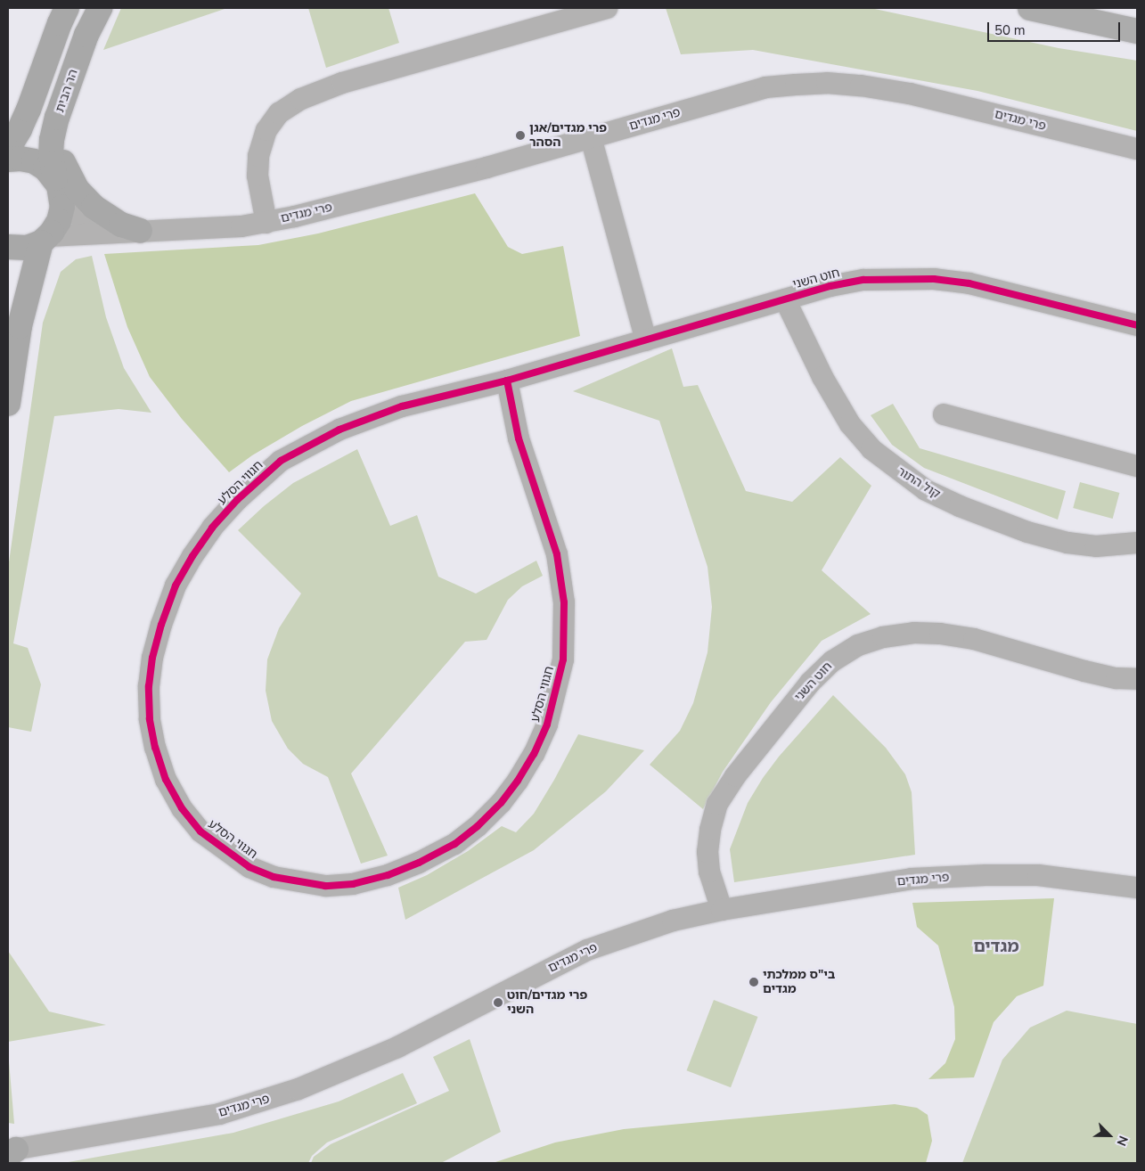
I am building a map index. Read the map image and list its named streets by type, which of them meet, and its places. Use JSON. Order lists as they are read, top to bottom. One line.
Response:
{"streets":{"main road":["הר הבית"],"street":["פרי מגדים","חוט השני","חגווי הסלע","קול התור"]},"crossings":[["הר הבית","פרי מגדים"],["פרי מגדים","חוט השני"],["חוט השני","חגווי הסלע"],["חוט השני","קול התור"]],"districts":["מגדים"],"places":["פרי מגדים/אגן הסהר","בי\"ס ממלכתי מגדים","פרי מגדים/חוט השני"],"scale_bar":"50 m","north":"bottom right"}
